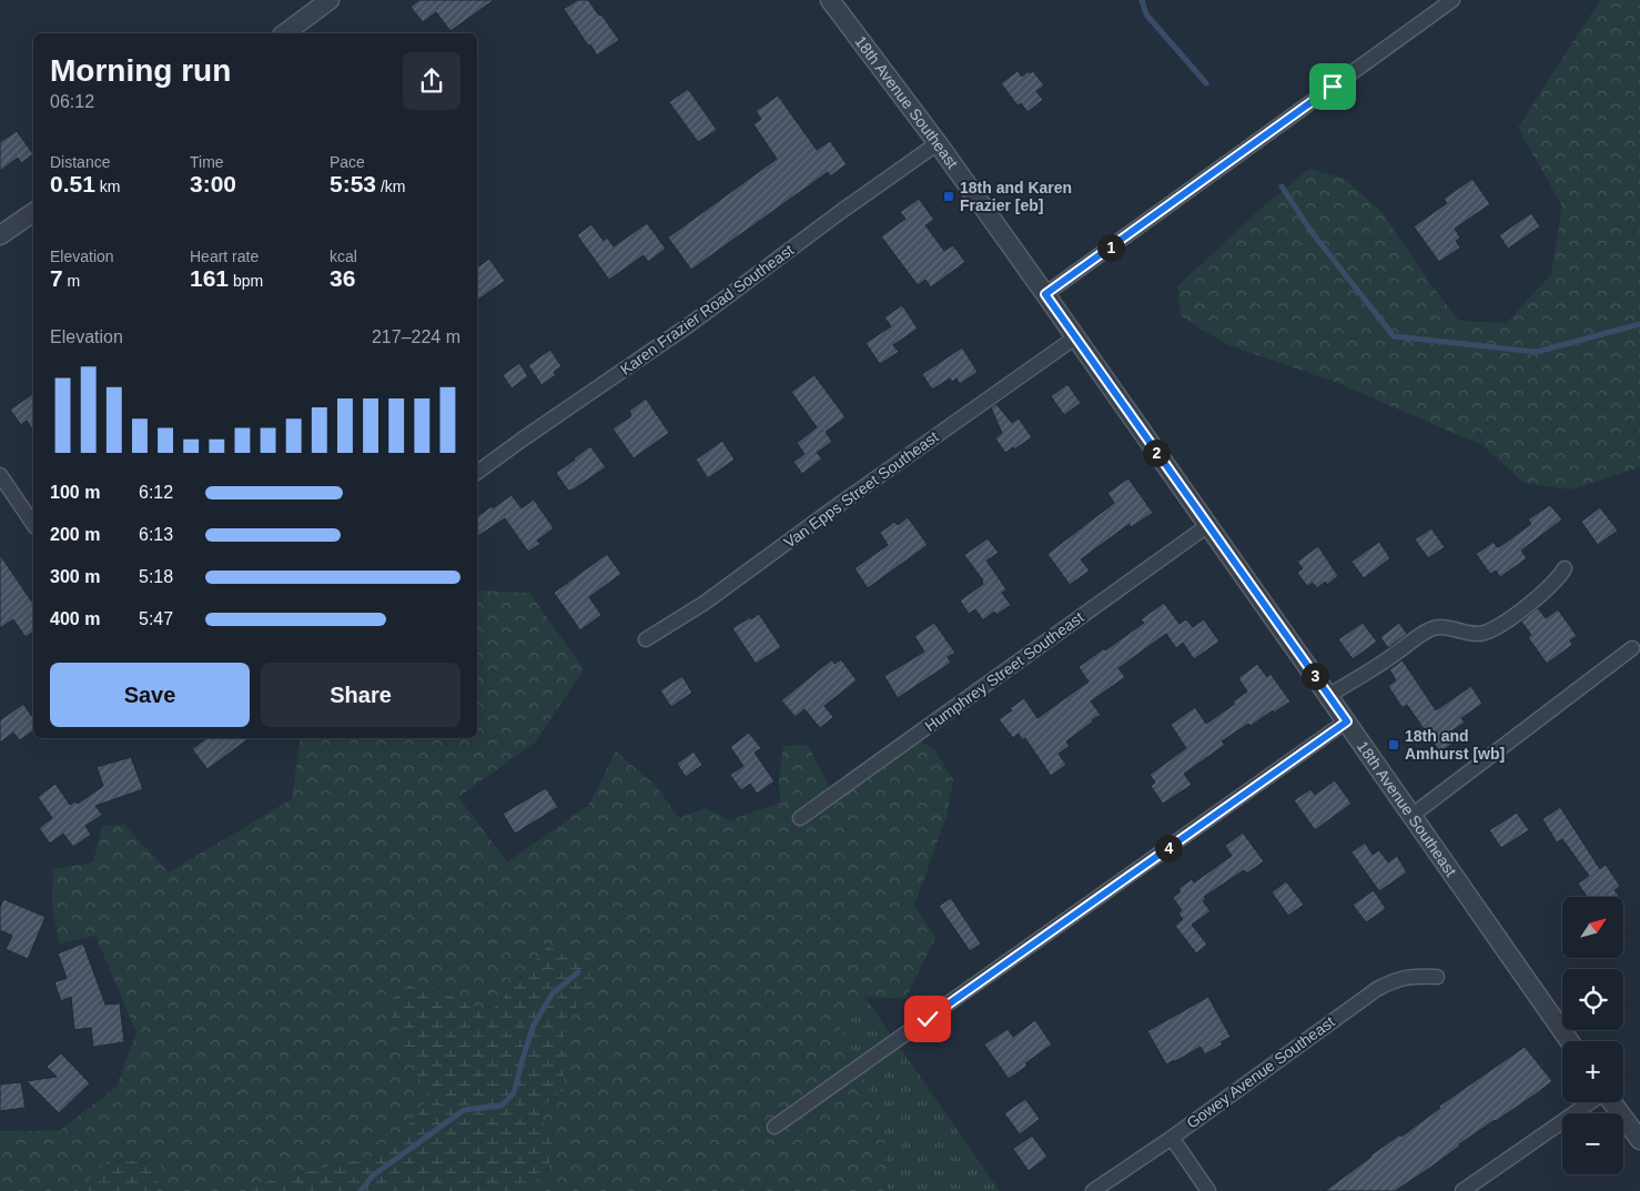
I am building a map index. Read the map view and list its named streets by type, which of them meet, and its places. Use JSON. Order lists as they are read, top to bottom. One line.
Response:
{"streets":{"street":["18th Avenue Southeast","Karen Frazier Road Southeast","Van Epps Street Southeast","Humphrey Street Southeast","Gowey Avenue Southeast"]},"crossings":[["18th Avenue Southeast","Karen Frazier Road Southeast"],["18th Avenue Southeast","Van Epps Street Southeast"],["18th Avenue Southeast","Humphrey Street Southeast"]],"places":{"transit":["18th and Karen Frazier [eb]","18th and Amhurst [wb]"]},"north":"top right","page":{"heading":["Morning run","06:12"],"stats":[["Distance","0.51 km"],["Time","3:00"],["Pace","5:53 /km"],["Elevation","7 m"],["Heart rate","161 bpm"],["kcal","36"]],"pins":["1","2","3","4"],"chart":["Elevation","217–224 m"],"list":[{"name":"100 m","note":"6:12"},{"name":"200 m","note":"6:13"},{"name":"300 m","note":"5:18"},{"name":"400 m","note":"5:47"}],"buttons":["Save","Share"],"map_buttons":["+","−"]}}
